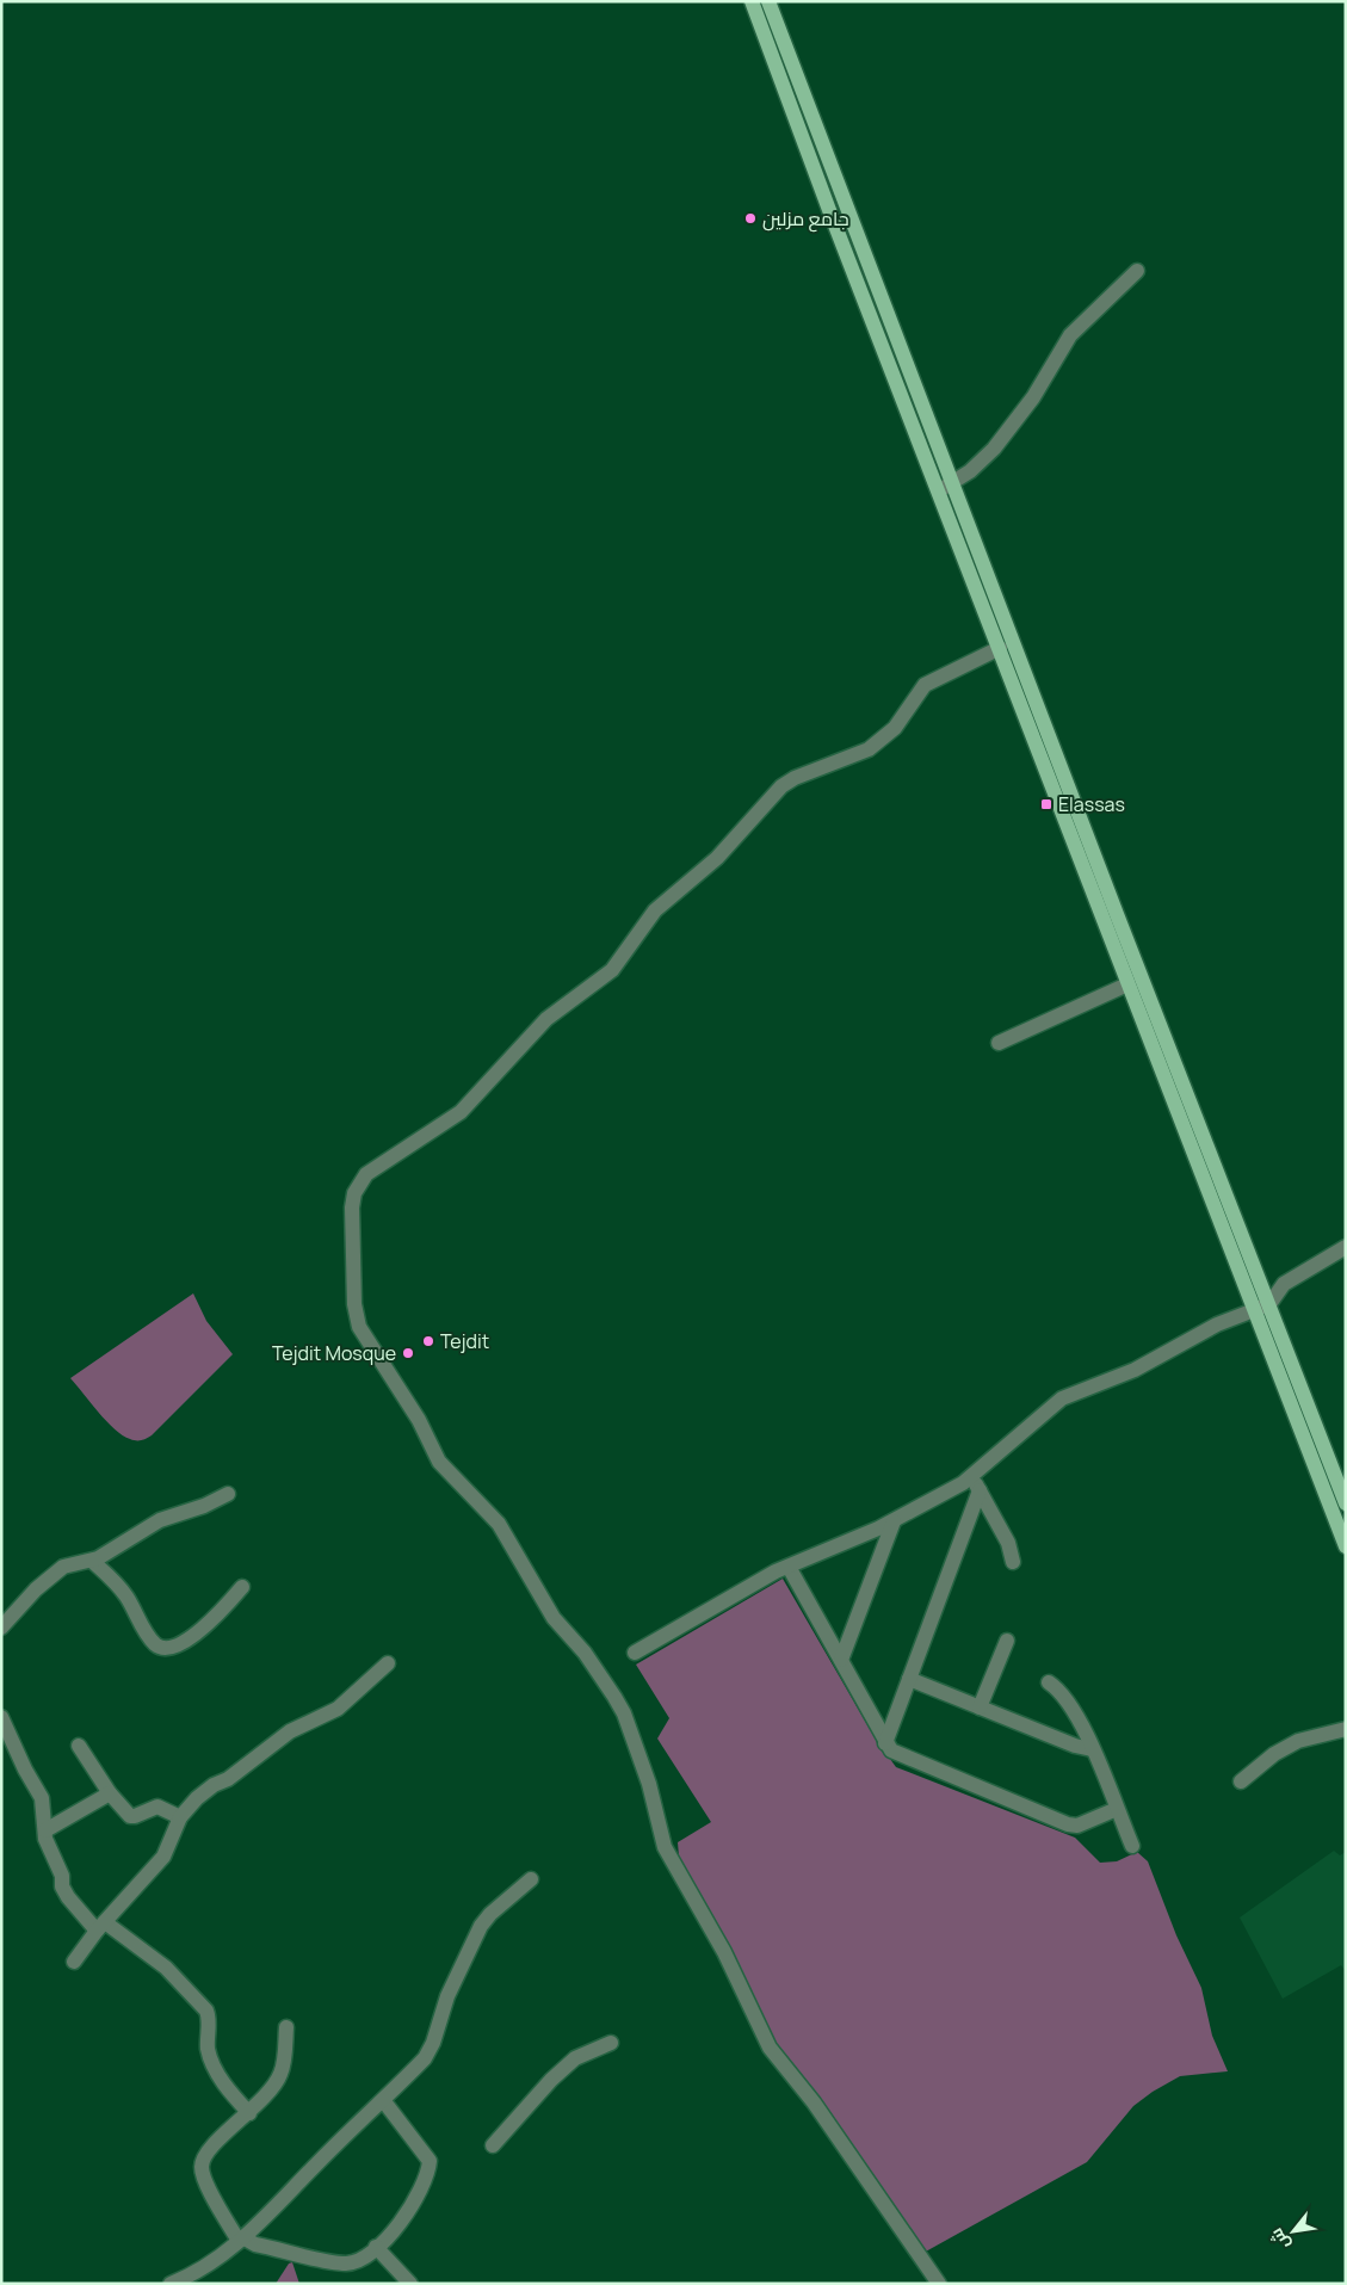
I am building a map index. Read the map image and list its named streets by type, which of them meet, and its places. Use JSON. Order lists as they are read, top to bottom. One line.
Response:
{"places":{"other":["جامع مزلين","Tejdit","Tejdit Mosque"],"transit":["Elassas"]},"north":"bottom left"}
